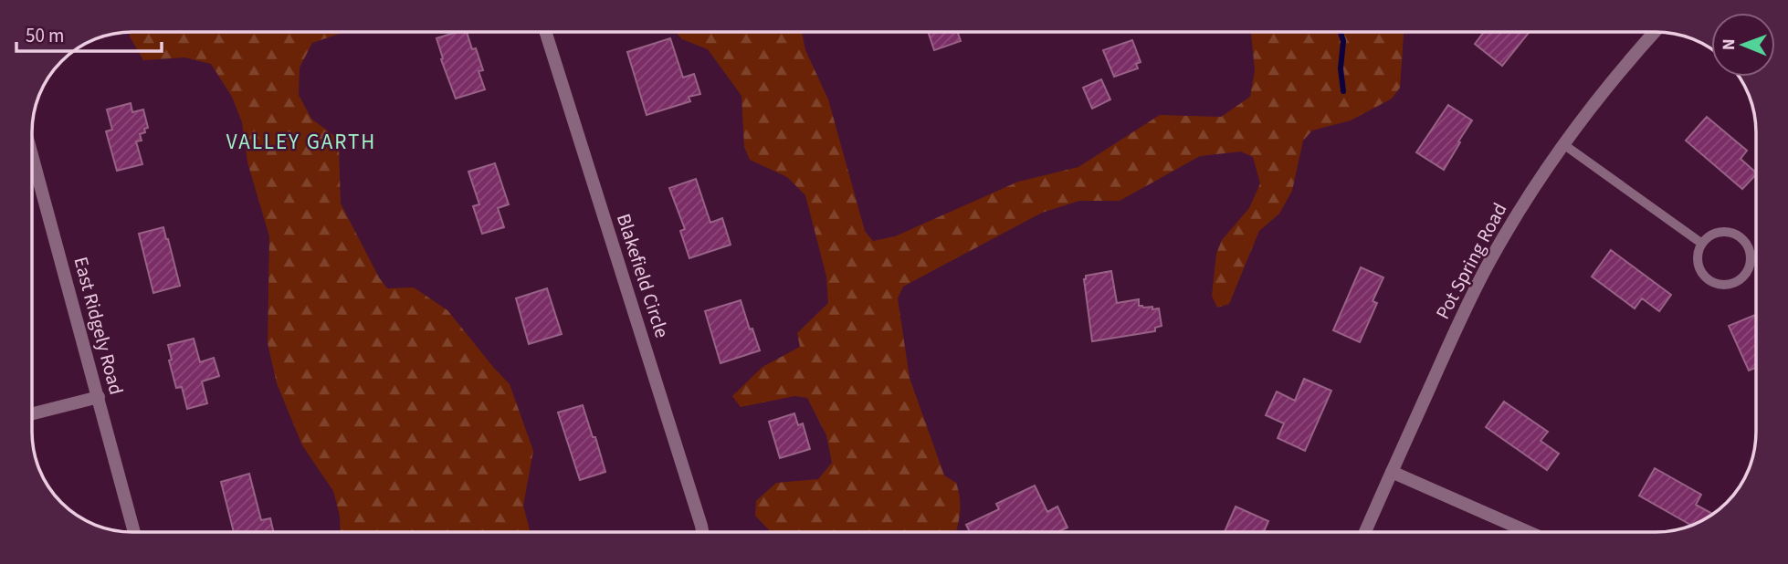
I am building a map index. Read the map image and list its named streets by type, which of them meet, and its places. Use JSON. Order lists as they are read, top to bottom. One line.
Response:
{"streets":{"street":["Pot Spring Road","Blakefield Circle","East Ridgely Road"]},"districts":["VALLEY GARTH"],"scale_bar":"50 m","north":"left"}
